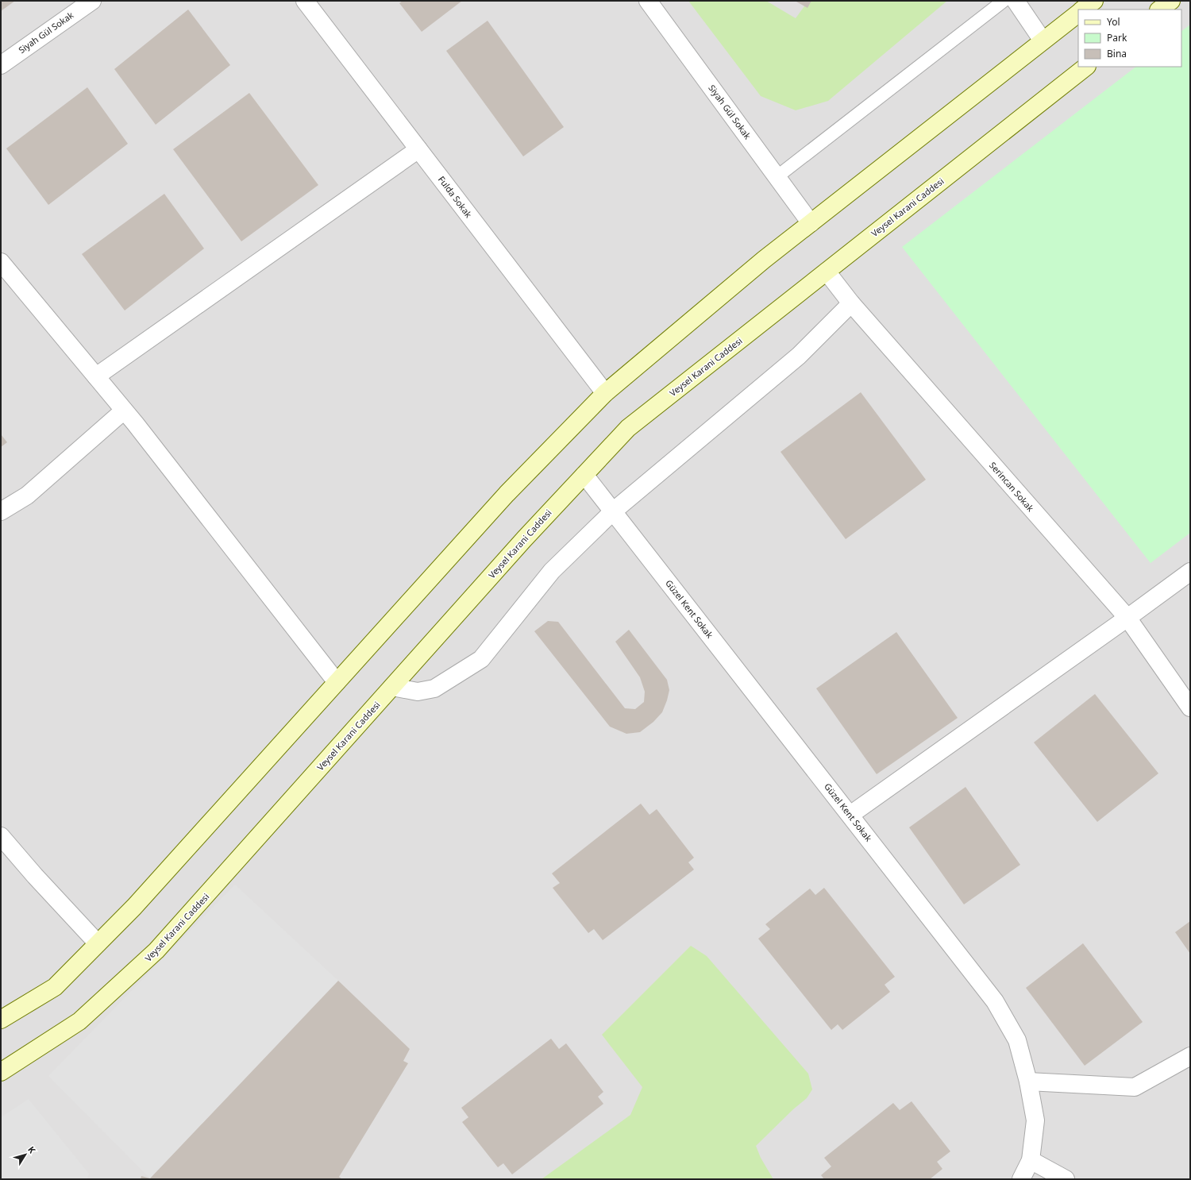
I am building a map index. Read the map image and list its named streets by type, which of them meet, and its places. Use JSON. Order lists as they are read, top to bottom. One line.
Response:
{"streets":{"main road":["Veysel Karani Caddesi"],"street":["Siyah Gül Sokak","Fulda Sokak","Serincan Sokak","Güzel Kent Sokak"]},"crossings":[["Veysel Karani Caddesi","Serincan Sokak"],["Veysel Karani Caddesi","Güzel Kent Sokak"]],"legend":["Yol","Park","Bina"],"north":"top right"}
